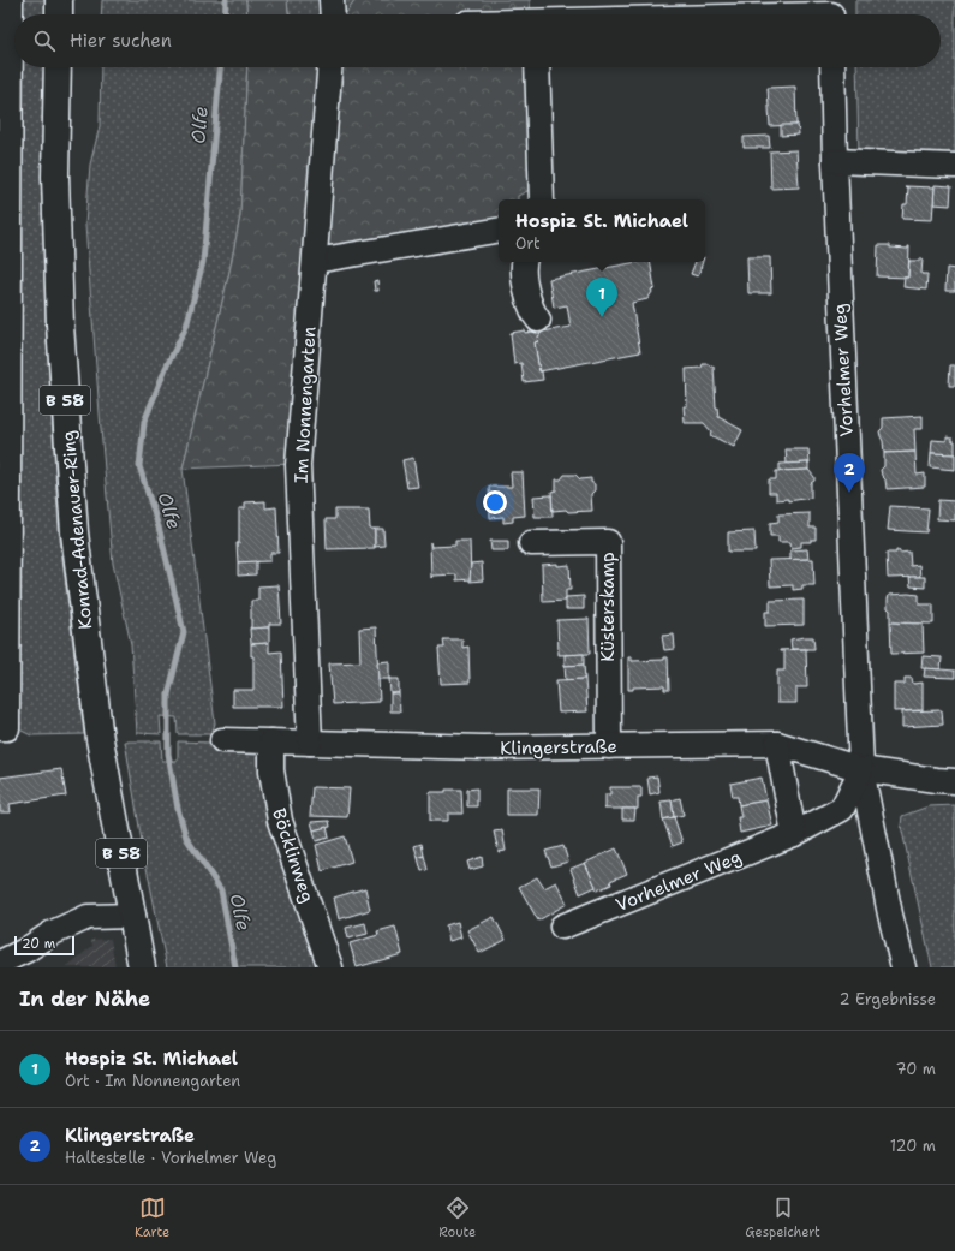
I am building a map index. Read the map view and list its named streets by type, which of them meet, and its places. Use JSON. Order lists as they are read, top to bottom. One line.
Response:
{"streets":{"main road":["B 58","Konrad-Adenauer-Ring"],"street":["Vorhelmer Weg","Im Nonnengarten","Küsterskamp","Klingerstraße","Böcklinweg"]},"crossings":[["Vorhelmer Weg","Klingerstraße"],["Im Nonnengarten","Klingerstraße"],["Küsterskamp","Klingerstraße"],["Klingerstraße","Böcklinweg"]],"water":["Olfe"],"scale_bar":"20 m","page":{"search":"Hier suchen","popup":["Hospiz St. Michael","Ort"],"pins":["1","2"],"scale":"20 m","heading":["In der Nähe","2 Ergebnisse"],"list":[{"mark":"1","name":"Hospiz St. Michael","note":"Ort · Im Nonnengarten","value":"70 m"},{"mark":"2","name":"Klingerstraße","note":"Haltestelle · Vorhelmer Weg","value":"120 m"}],"nav":["Karte","Route","Gespeichert"]}}
